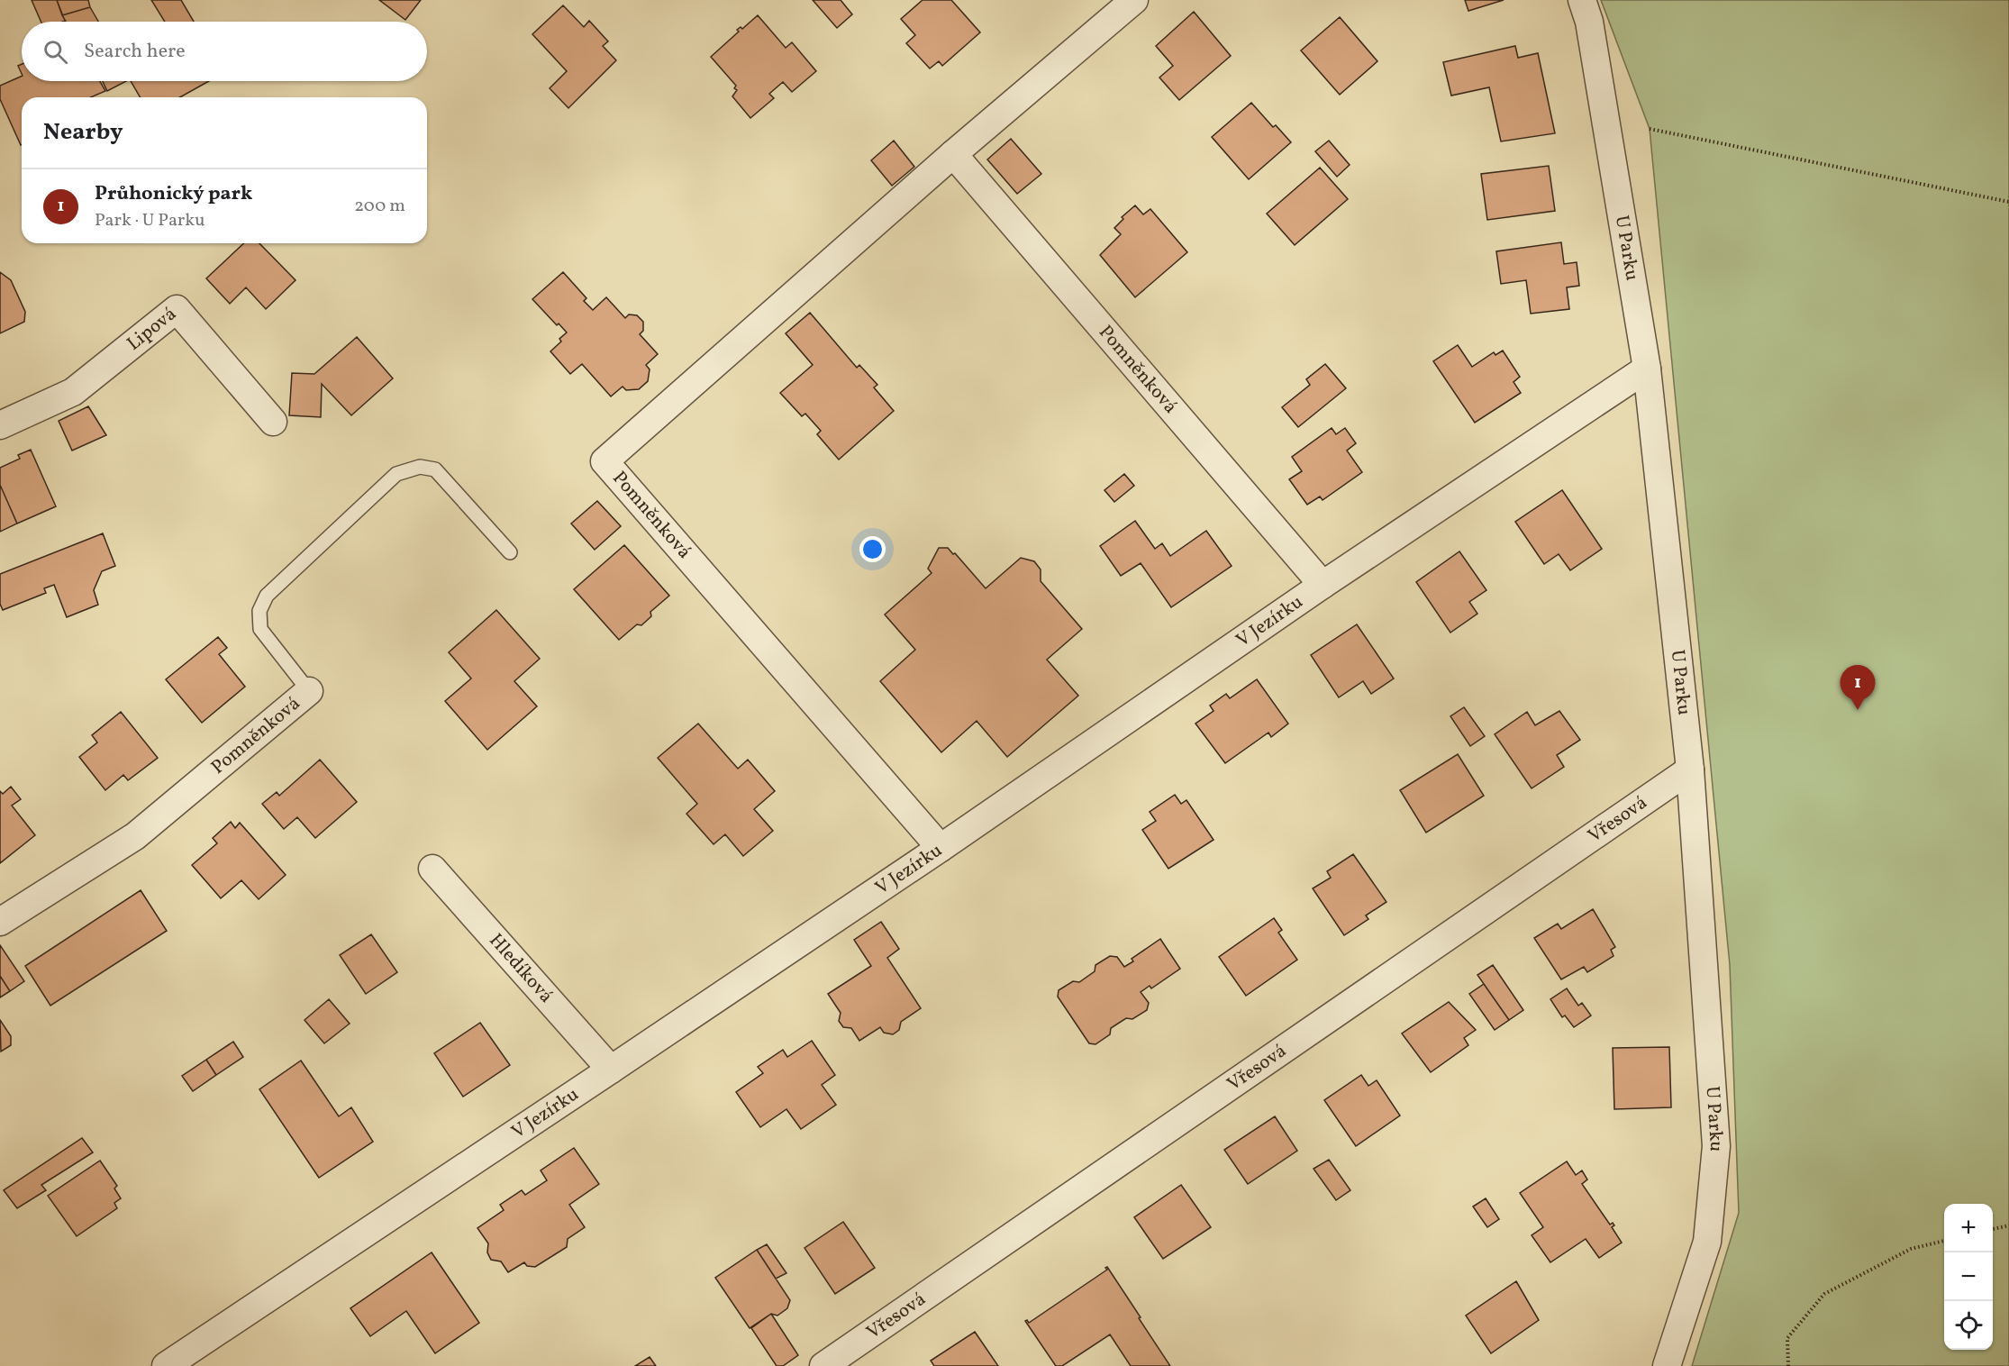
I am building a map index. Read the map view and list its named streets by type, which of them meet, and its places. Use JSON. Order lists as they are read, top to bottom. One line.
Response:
{"streets":{"street":["U Parku","Lipová","Pomněnková","V Jezírku","Vřesová","Hledíková"]},"crossings":[["U Parku","V Jezírku"],["U Parku","Vřesová"],["Pomněnková","V Jezírku"],["V Jezírku","Hledíková"]],"page":{"search":"Search here","heading":"Nearby","list":[{"mark":"1","name":"Průhonický park","note":"Park · U Parku","value":"200 m"}],"pins":"1","map_buttons":["+","−"]}}
